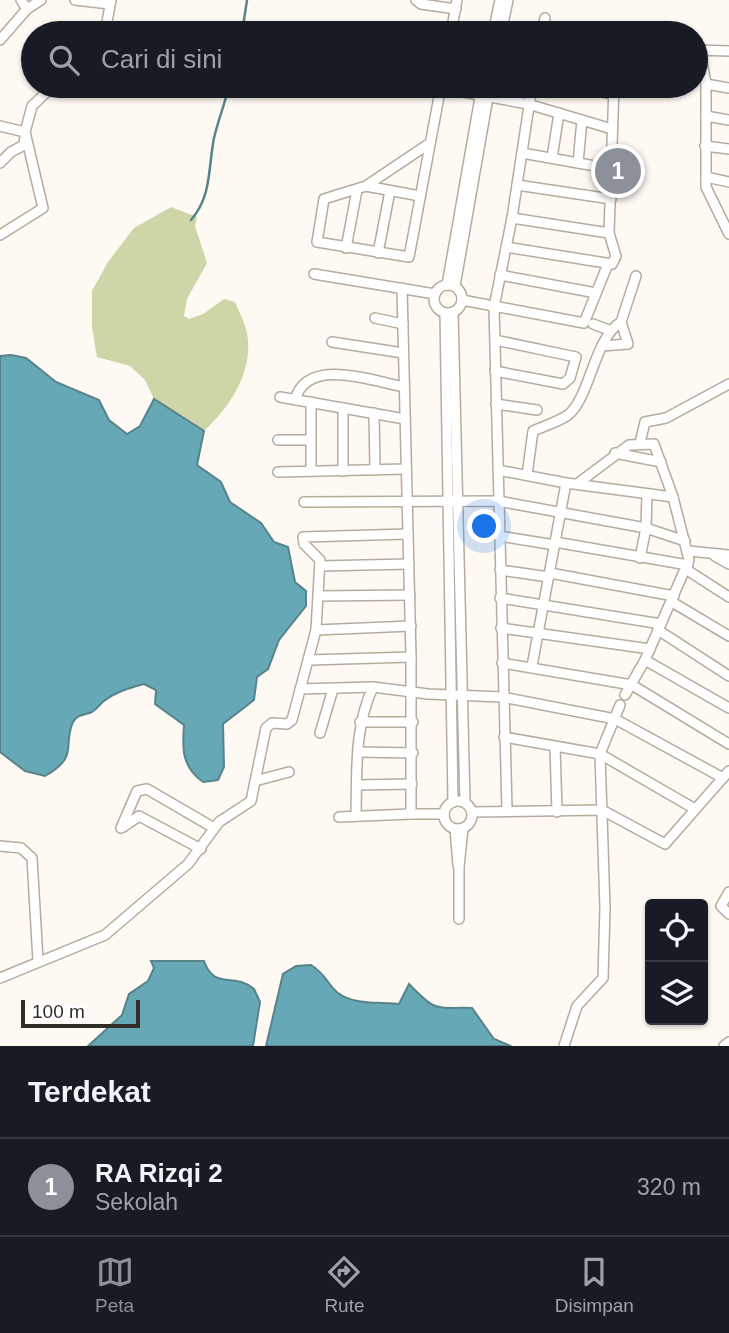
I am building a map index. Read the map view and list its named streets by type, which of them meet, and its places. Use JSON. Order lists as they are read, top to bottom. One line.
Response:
{"scale_bar":"100 m","page":{"search":"Cari di sini","pins":"1","scale":"100 m","heading":"Terdekat","list":[{"mark":"1","name":"RA Rizqi 2","note":"Sekolah","value":"320 m"}],"nav":["Peta","Rute","Disimpan"]}}
